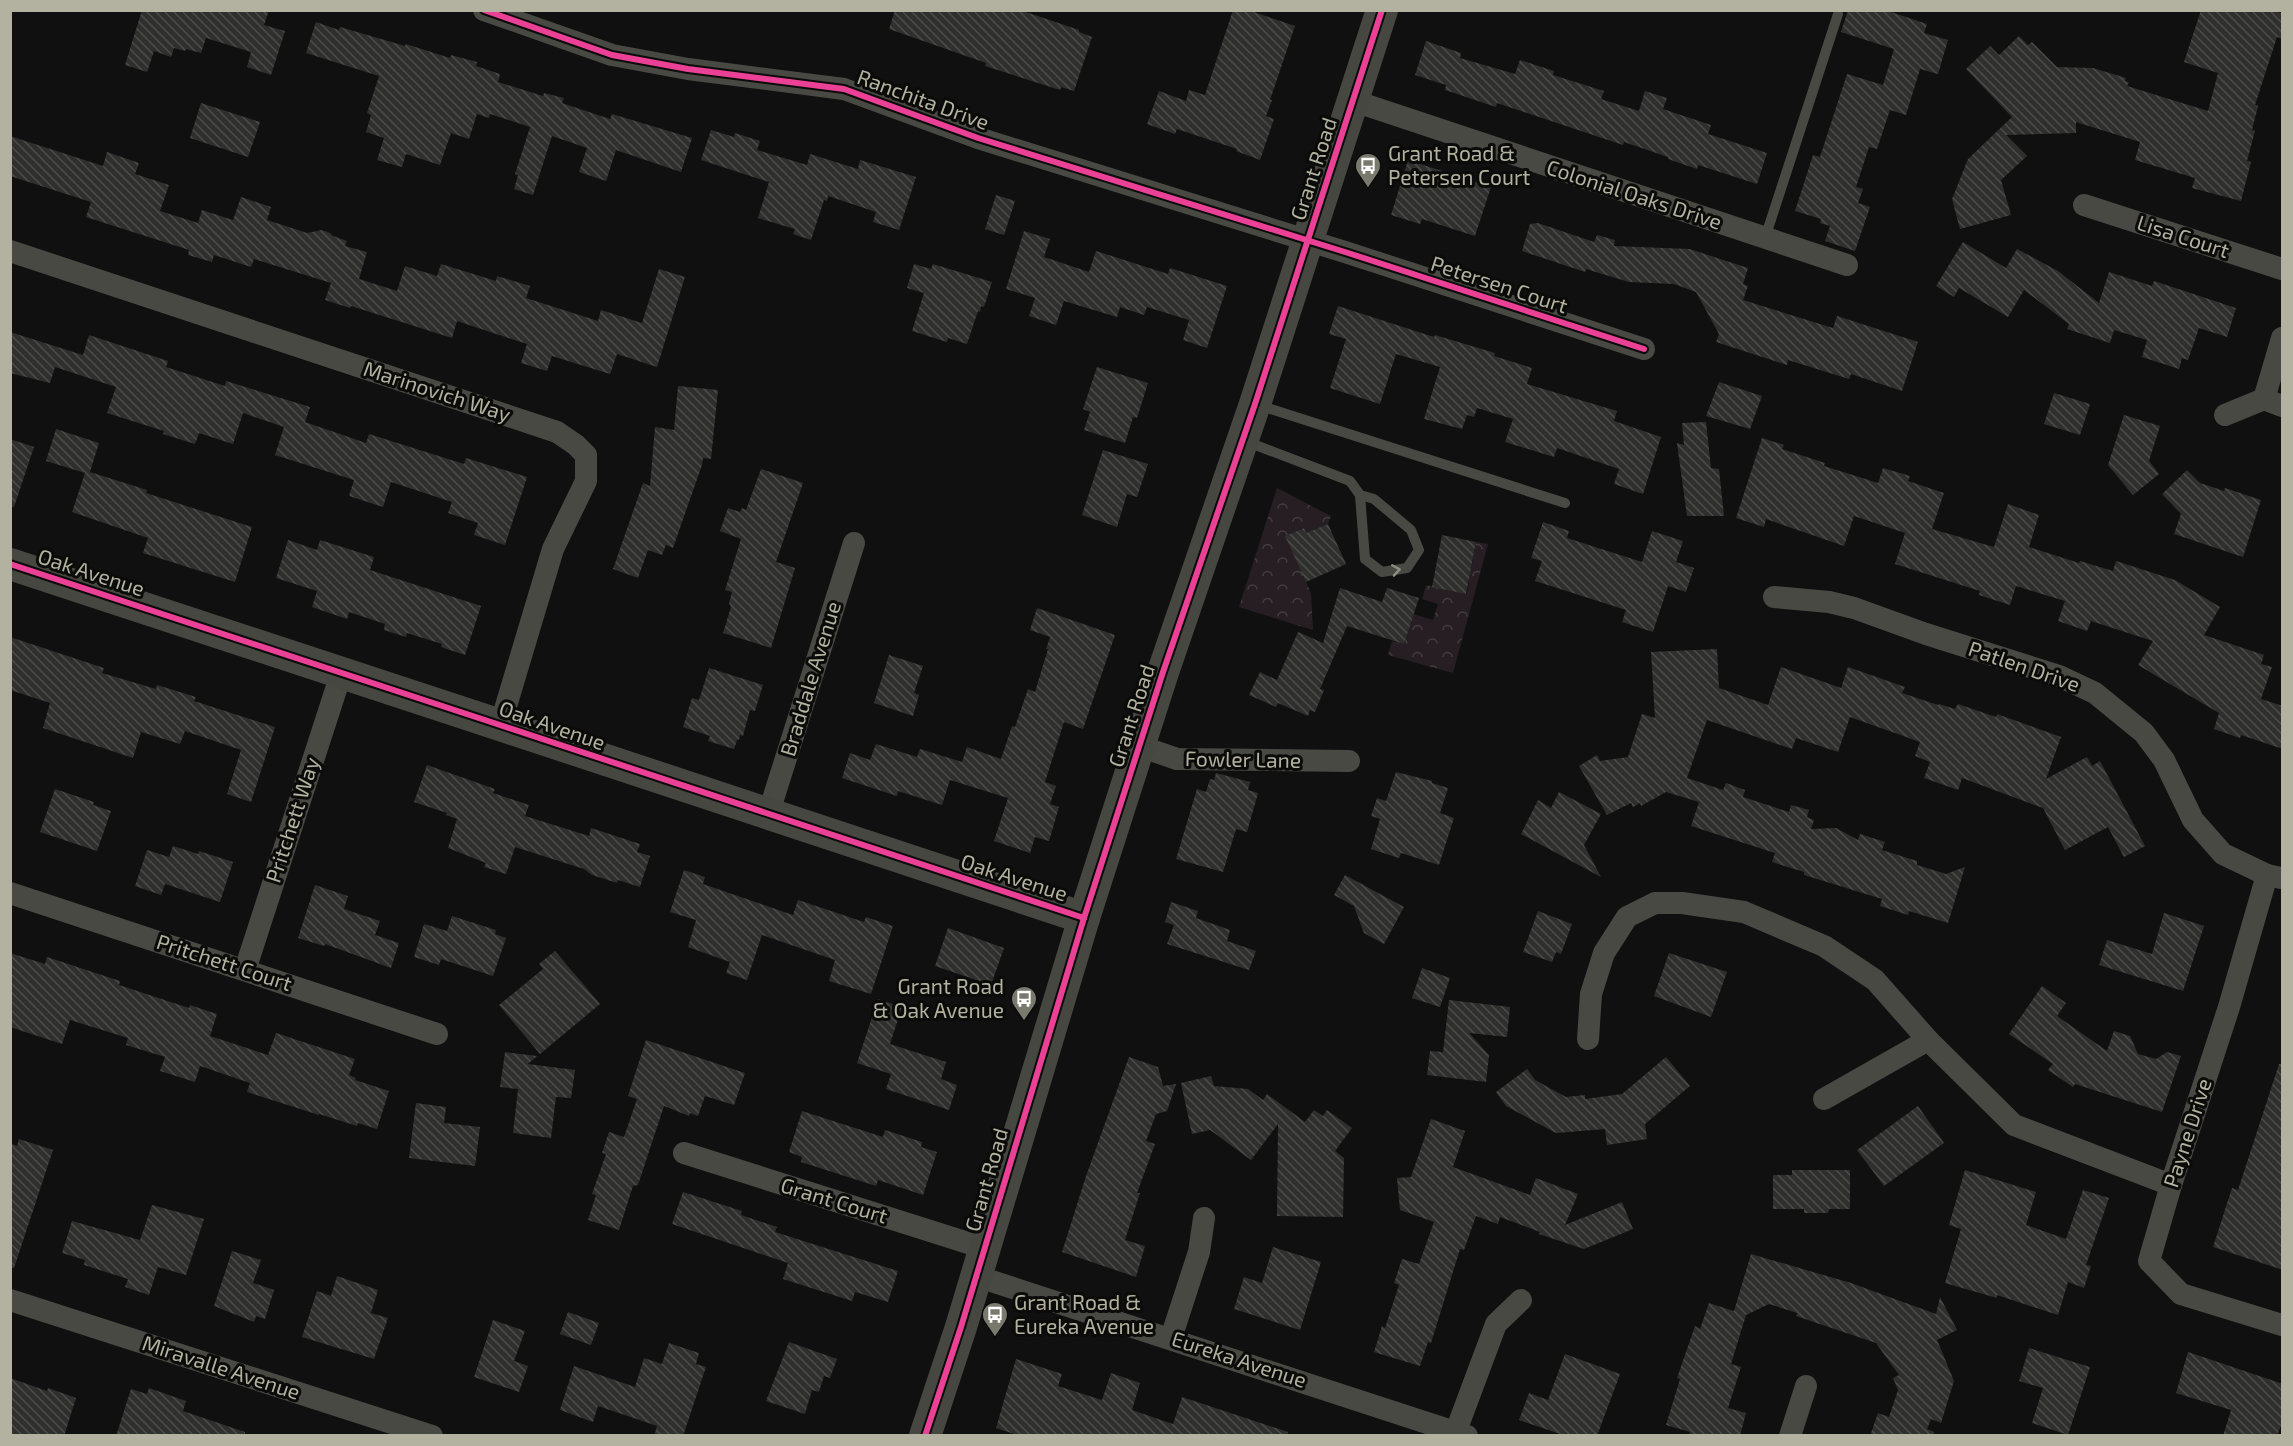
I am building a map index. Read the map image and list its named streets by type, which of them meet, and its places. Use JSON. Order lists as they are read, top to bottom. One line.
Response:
{"streets":{"main road":["Grant Road","Oak Avenue"],"street":["Ranchita Drive","Colonial Oaks Drive","Lisa Court","Petersen Court","Marinovich Way","Patlen Drive","Braddale Avenue","Fowler Lane","Pritchett Way","Pritchett Court","Payne Drive","Grant Court","Eureka Avenue","Miravalle Avenue"]},"crossings":[["Ranchita Drive","Grant Road"],["Ranchita Drive","Petersen Court"],["Grant Road","Colonial Oaks Drive"],["Grant Road","Oak Avenue"],["Grant Road","Fowler Lane"],["Grant Road","Grant Court"],["Grant Road","Eureka Avenue"],["Marinovich Way","Oak Avenue"],["Oak Avenue","Braddale Avenue"],["Oak Avenue","Pritchett Way"],["Patlen Drive","Payne Drive"],["Pritchett Way","Pritchett Court"],["Grant Court","Eureka Avenue"]],"places":{"bus stop":["Grant Road & Petersen Court","Grant Road & Oak Avenue","Grant Road & Eureka Avenue"]}}
